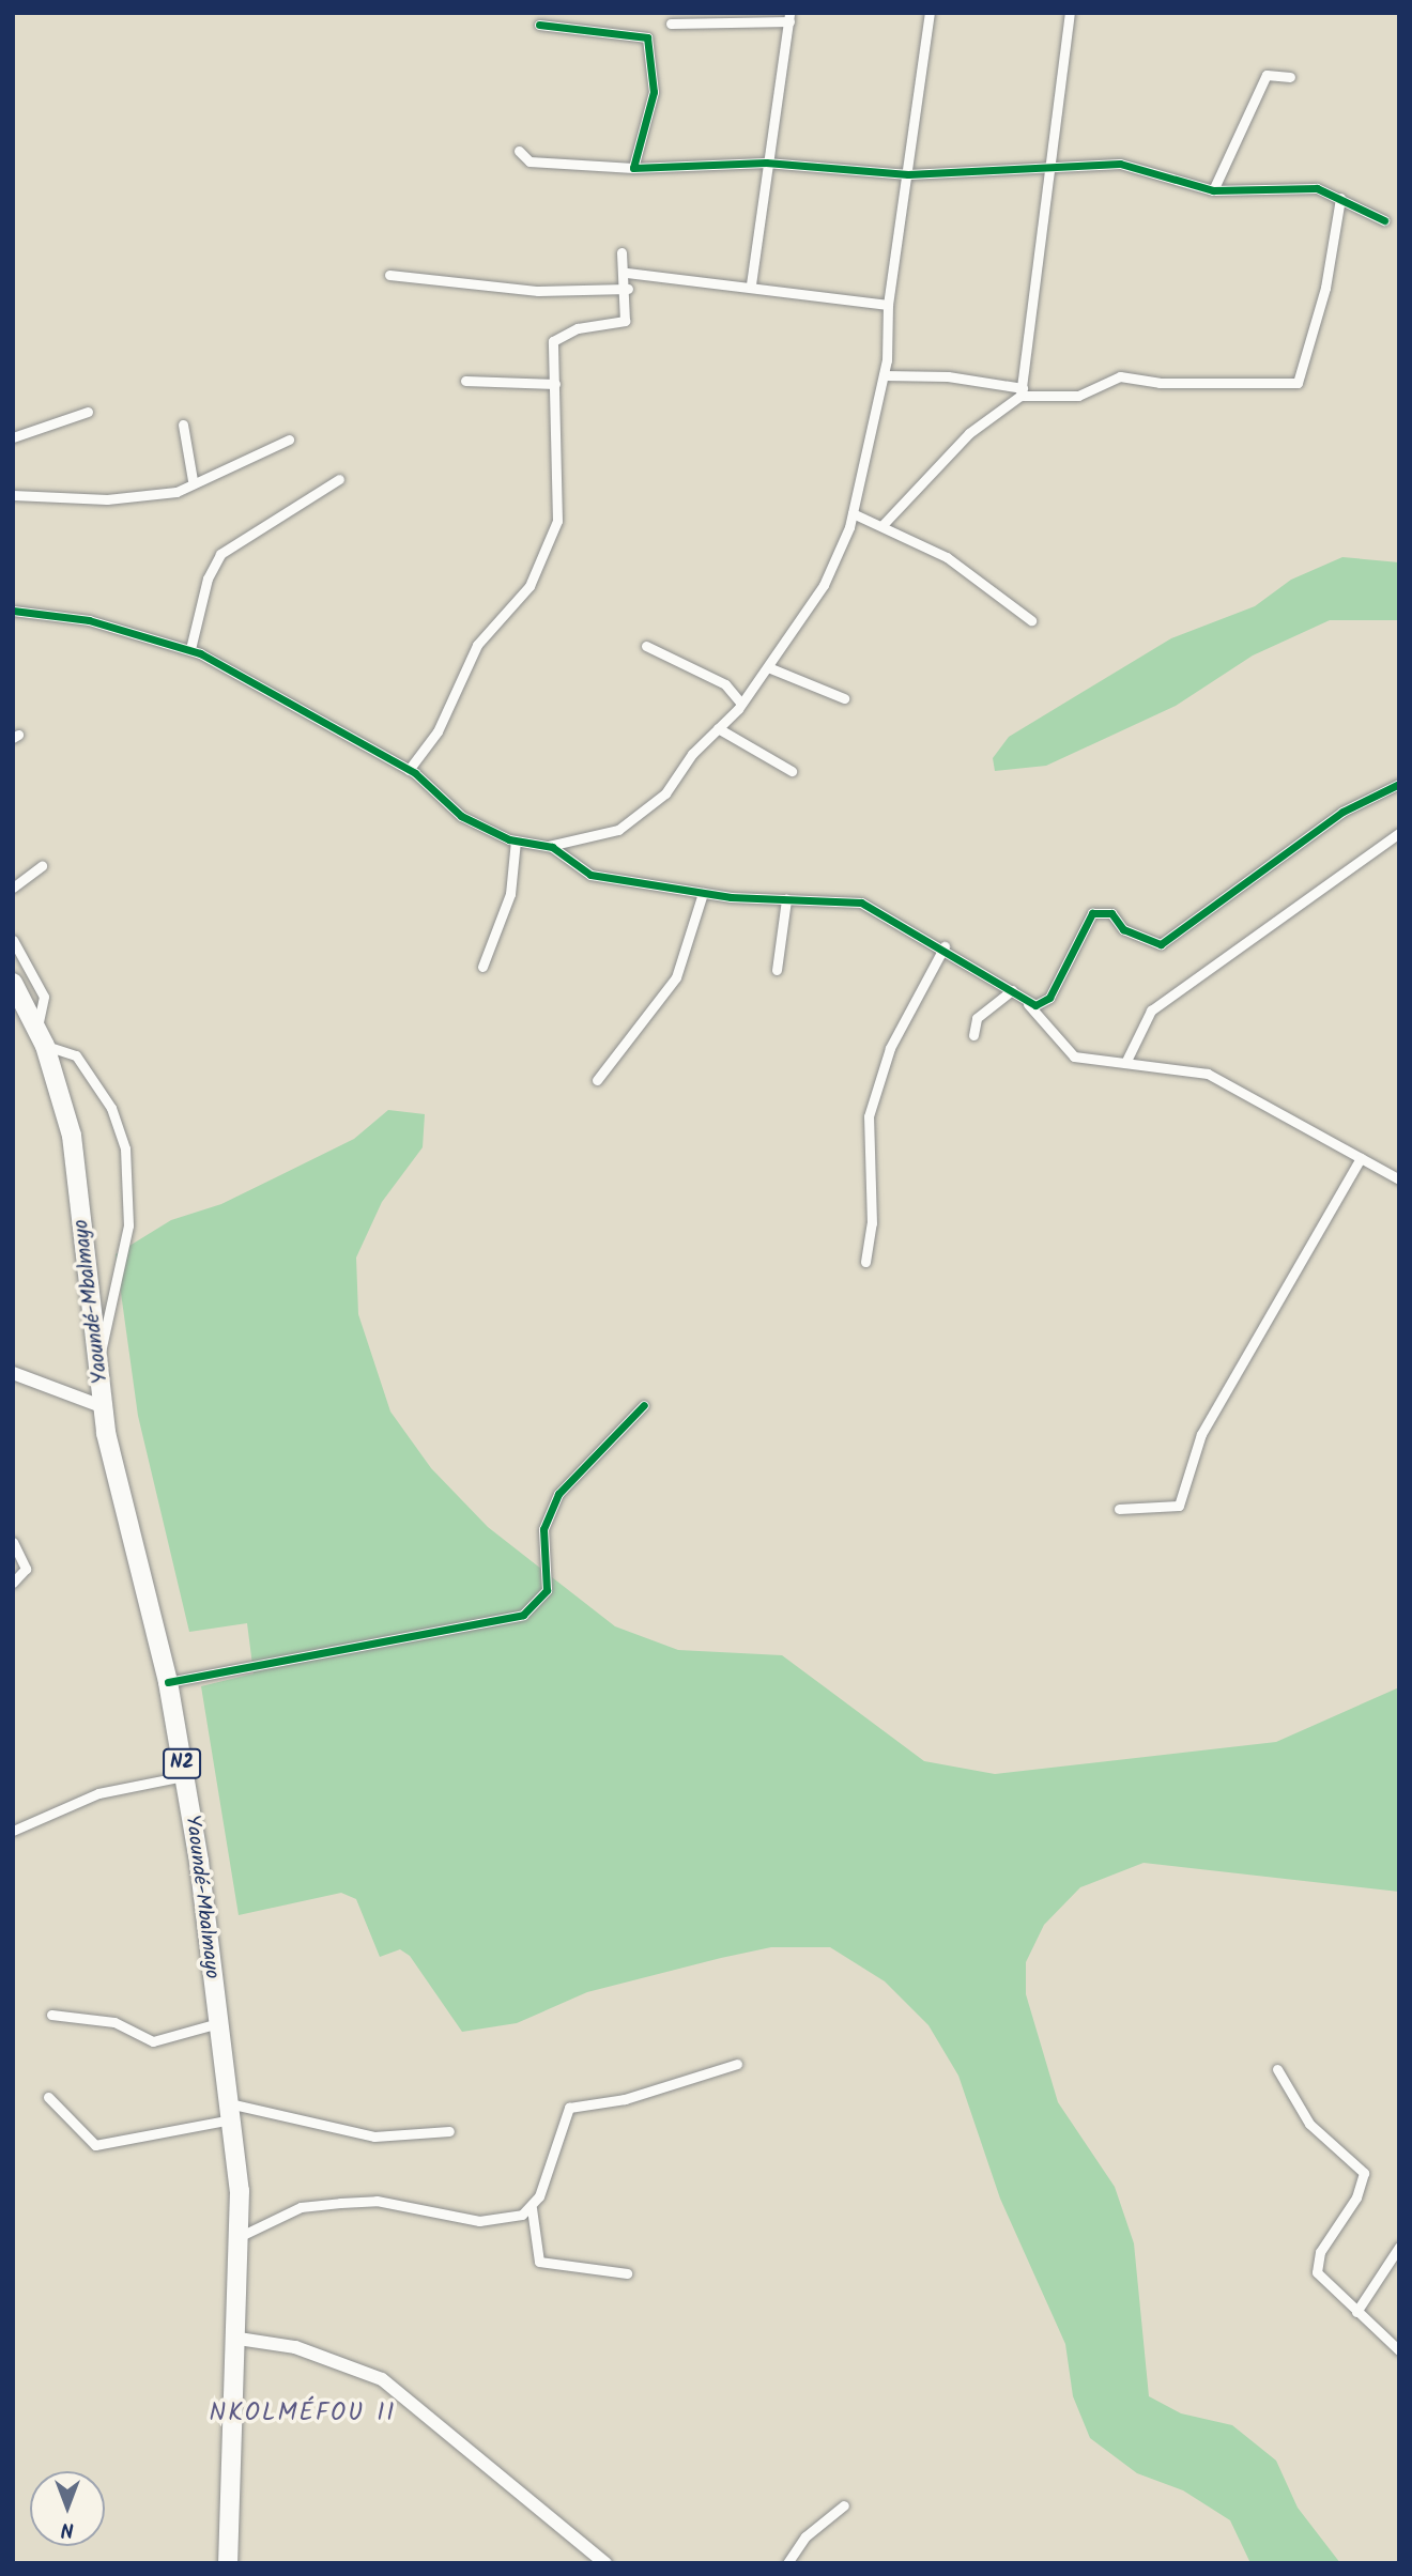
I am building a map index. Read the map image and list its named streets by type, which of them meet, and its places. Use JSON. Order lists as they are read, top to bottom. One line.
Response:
{"streets":{"highway":["Yaoundé-Mbalmayo","N2"]},"districts":["NKOLMÉFOU II"],"north":"bottom"}
